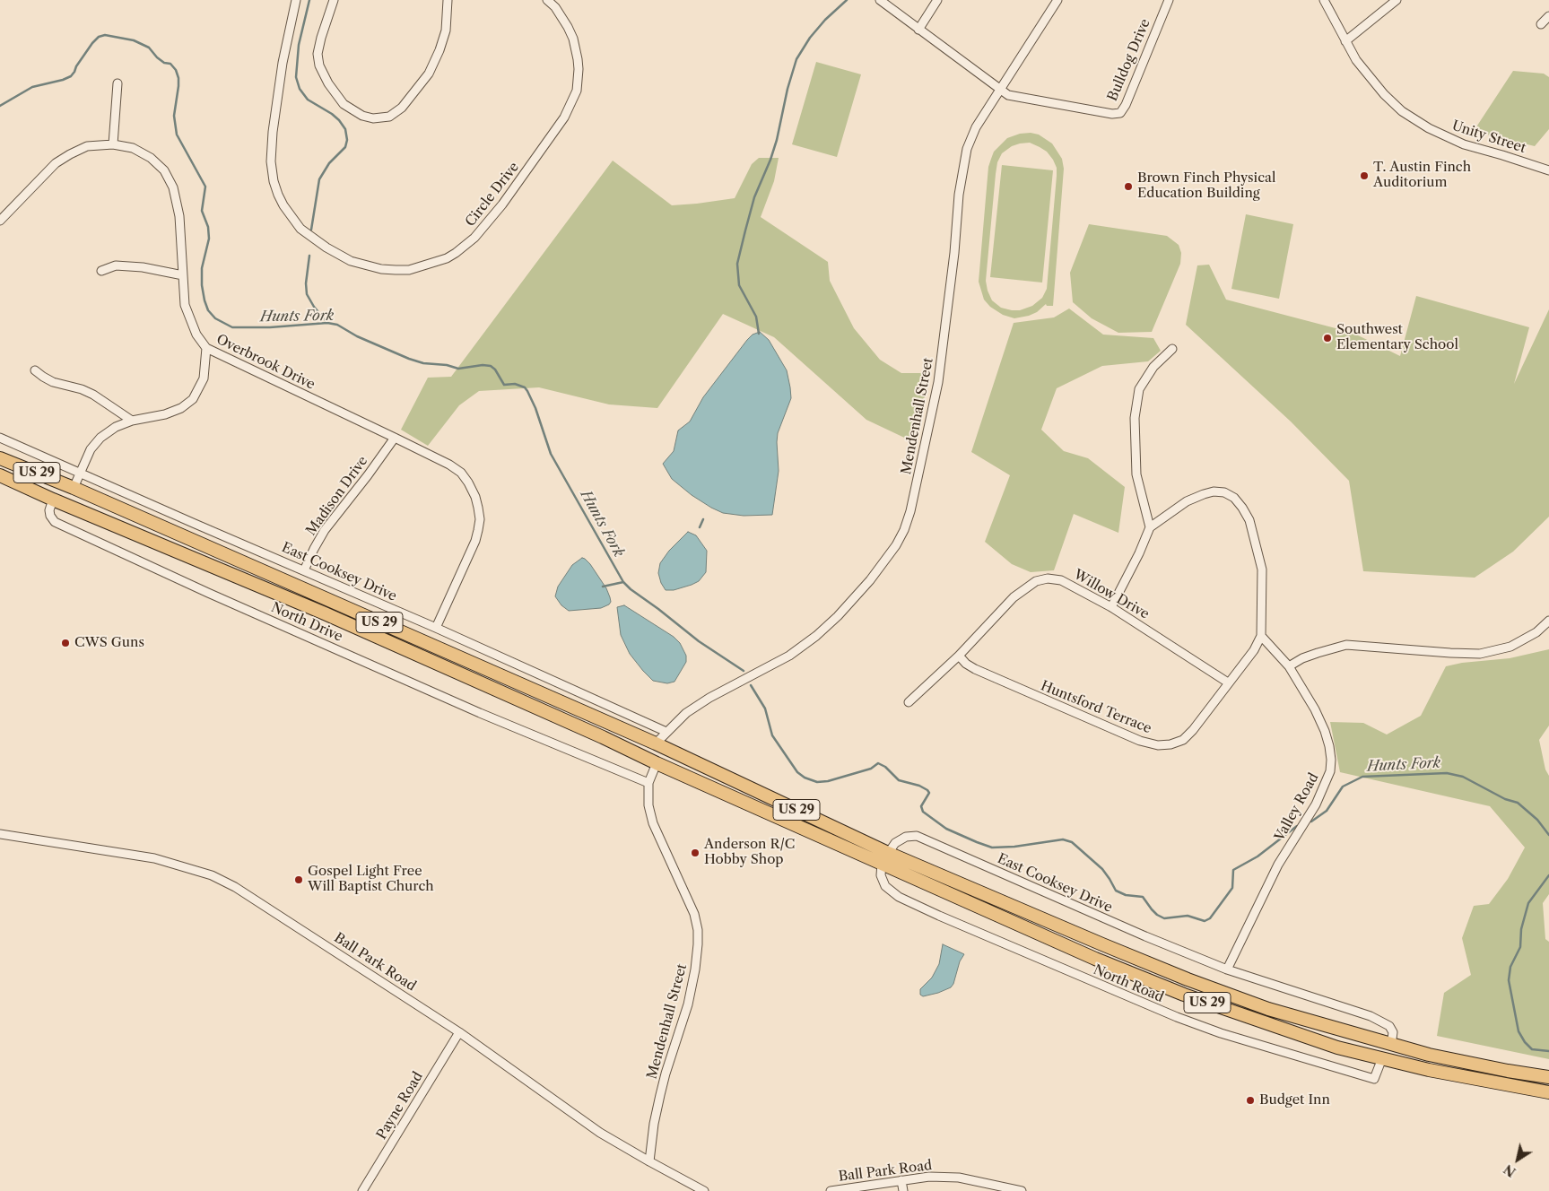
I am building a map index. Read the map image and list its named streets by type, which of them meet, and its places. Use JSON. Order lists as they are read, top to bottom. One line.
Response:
{"streets":{"highway":["US 29"],"street":["Bulldog Drive","Unity Street","Circle Drive","Overbrook Drive","Mendenhall Street","Madison Drive","East Cooksey Drive","Willow Drive","North Drive","Huntsford Terrace","Valley Road","Ball Park Road","North Road","Payne Road"]},"crossings":[["Bulldog Drive","Mendenhall Street"],["Overbrook Drive","Madison Drive"],["Overbrook Drive","East Cooksey Drive"],["Mendenhall Street","US 29"],["Mendenhall Street","East Cooksey Drive"],["Mendenhall Street","North Drive"],["Mendenhall Street","Ball Park Road"],["US 29","East Cooksey Drive"],["US 29","North Drive"],["US 29","North Road"],["Madison Drive","East Cooksey Drive"],["East Cooksey Drive","Valley Road"],["East Cooksey Drive","North Road"],["Willow Drive","Huntsford Terrace"],["Huntsford Terrace","Valley Road"],["Ball Park Road","Payne Road"]],"water":["Hunts Fork"],"places":["T. Austin Finch Auditorium","Brown Finch Physical Education Building","Southwest Elementary School","CWS Guns","Anderson R/C Hobby Shop","Gospel Light Free Will Baptist Church","Budget Inn"],"north":"bottom left"}
